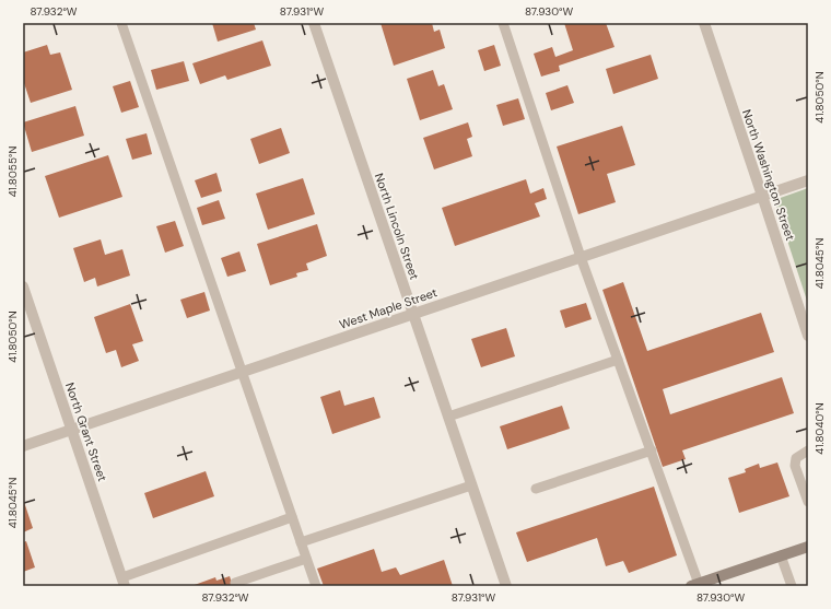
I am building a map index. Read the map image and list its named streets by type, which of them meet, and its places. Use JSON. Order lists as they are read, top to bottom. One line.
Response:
{"streets":{"street":["North Washington Street","North Lincoln Street","West Maple Street","North Grant Street"]},"crossings":[["North Washington Street","West Maple Street"],["North Lincoln Street","West Maple Street"],["West Maple Street","North Grant Street"]],"coordinates":["87.932°W","87.931°W","87.930°W","41.8050°N","41.8055°N","41.8045°N","41.8040°N"]}
